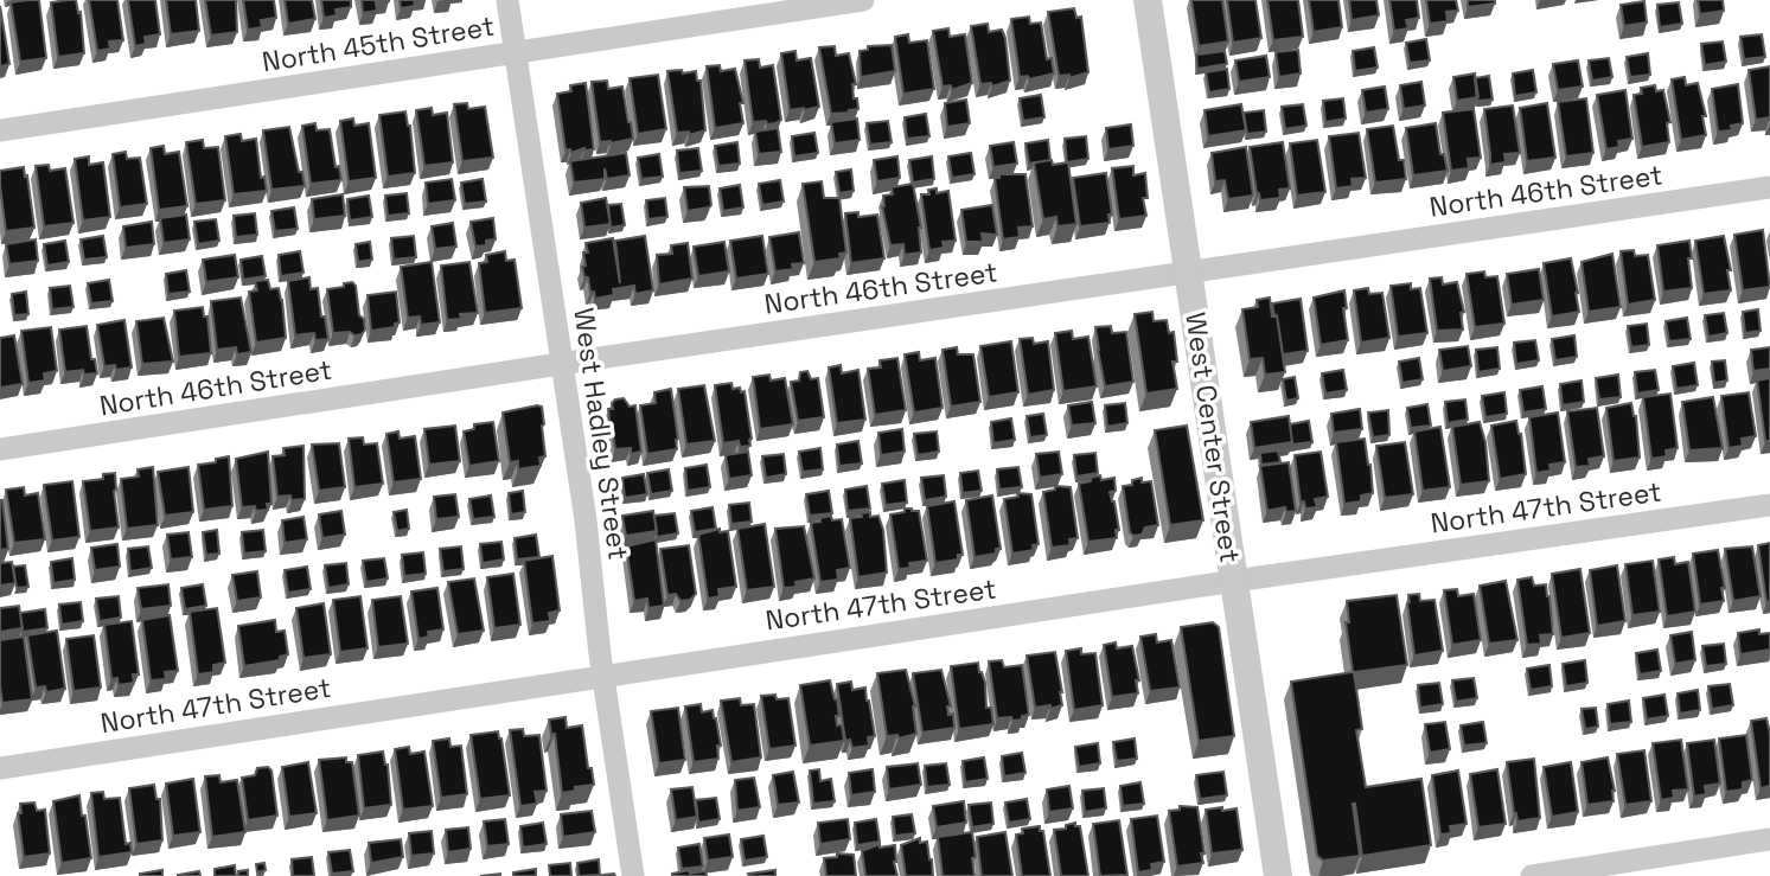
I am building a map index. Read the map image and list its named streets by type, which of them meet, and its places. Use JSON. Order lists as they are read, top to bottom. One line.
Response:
{"streets":{"street":["North 45th Street","North 46th Street","West Hadley Street","West Center Street","North 47th Street"]},"crossings":[["North 45th Street","West Hadley Street"],["North 46th Street","West Hadley Street"],["North 46th Street","West Center Street"],["West Hadley Street","North 47th Street"],["West Center Street","North 47th Street"]]}
